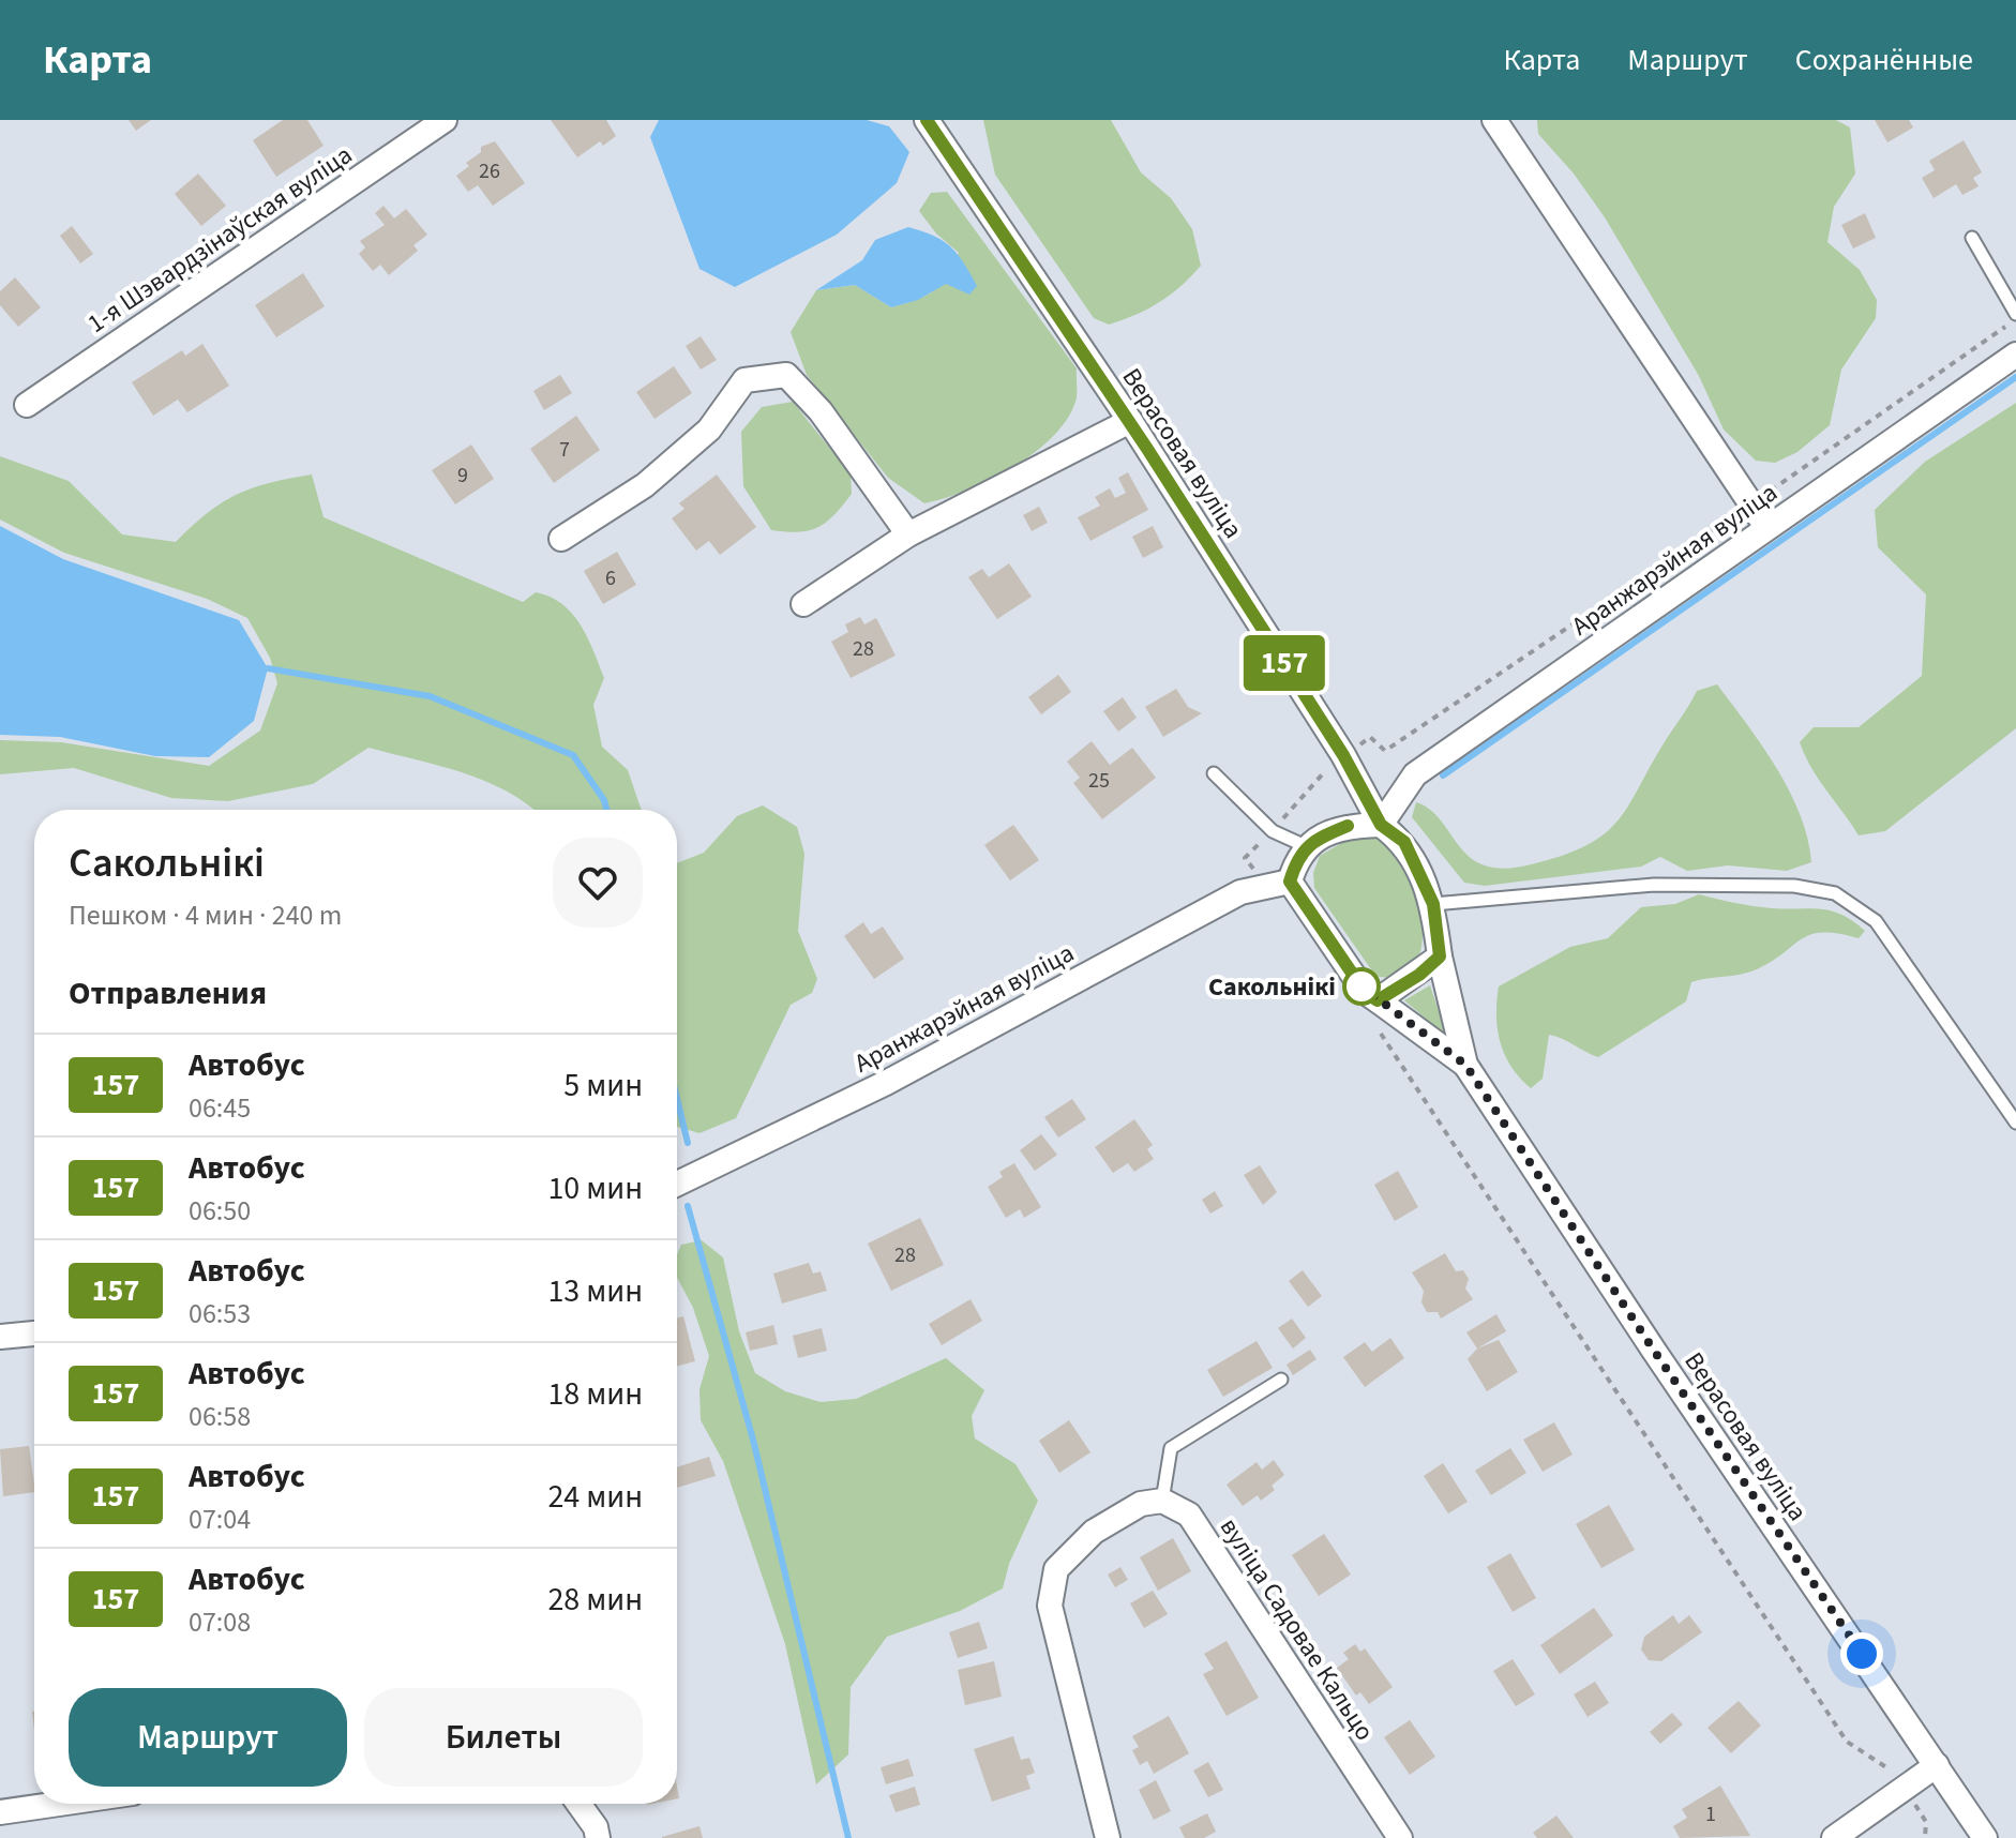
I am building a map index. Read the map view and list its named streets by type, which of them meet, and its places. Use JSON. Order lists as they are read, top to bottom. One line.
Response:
{"streets":{"street":["1-я Шэвардзінаўская вуліца","Верасовая вуліца","Аранжарэйная вуліца","вуліца Садовае Кальцо"]},"crossings":[["Верасовая вуліца","Аранжарэйная вуліца"]],"places":["Сакольнікі"],"lines":["bus line 157"],"house_numbers":["26","7","9","6","28","25","28","1"],"page":{"header":"Карта","nav":["Карта","Маршрут","Сохранённые"],"on_map":"157","heading":[["Сакольнікі","Пешком · 4 мин · 240 m"],"Отправления"],"list":[{"mark":"157","name":"Автобус","note":"06:45","value":"5 мин"},{"mark":"157","name":"Автобус","note":"06:50","value":"10 мин"},{"mark":"157","name":"Автобус","note":"06:53","value":"13 мин"},{"mark":"157","name":"Автобус","note":"06:58","value":"18 мин"},{"mark":"157","name":"Автобус","note":"07:04","value":"24 мин"},{"mark":"157","name":"Автобус","note":"07:08","value":"28 мин"}],"buttons":["Маршрут","Билеты"]}}
